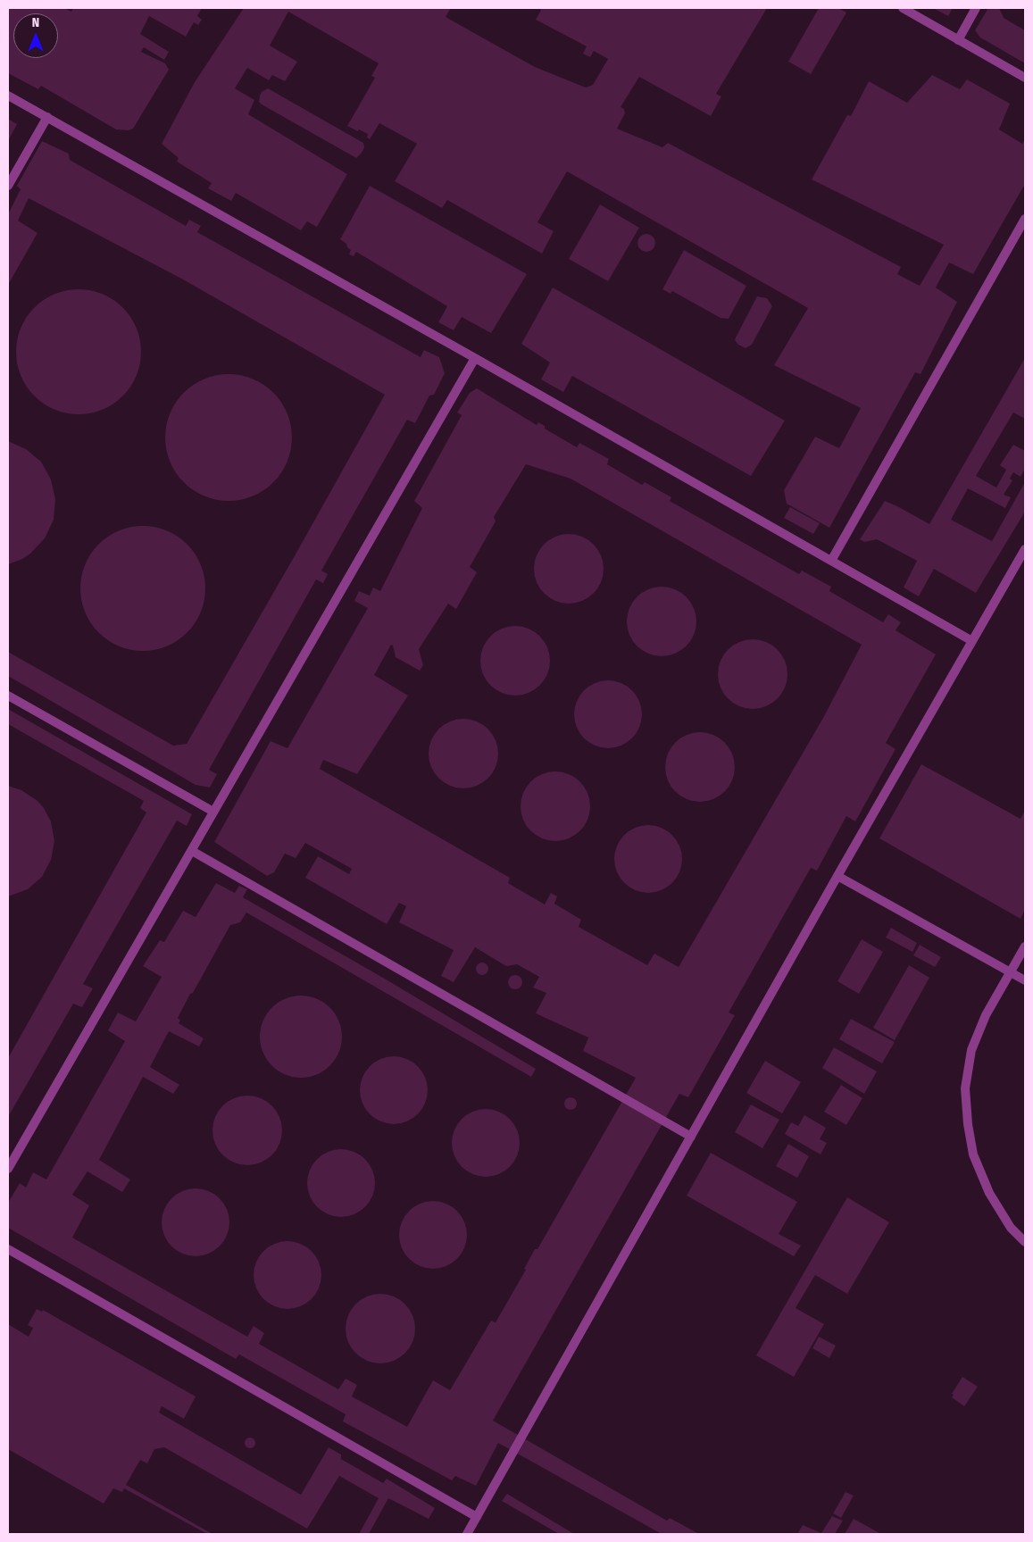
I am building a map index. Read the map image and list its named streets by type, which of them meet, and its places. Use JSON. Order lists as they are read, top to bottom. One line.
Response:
{"north":"top"}
